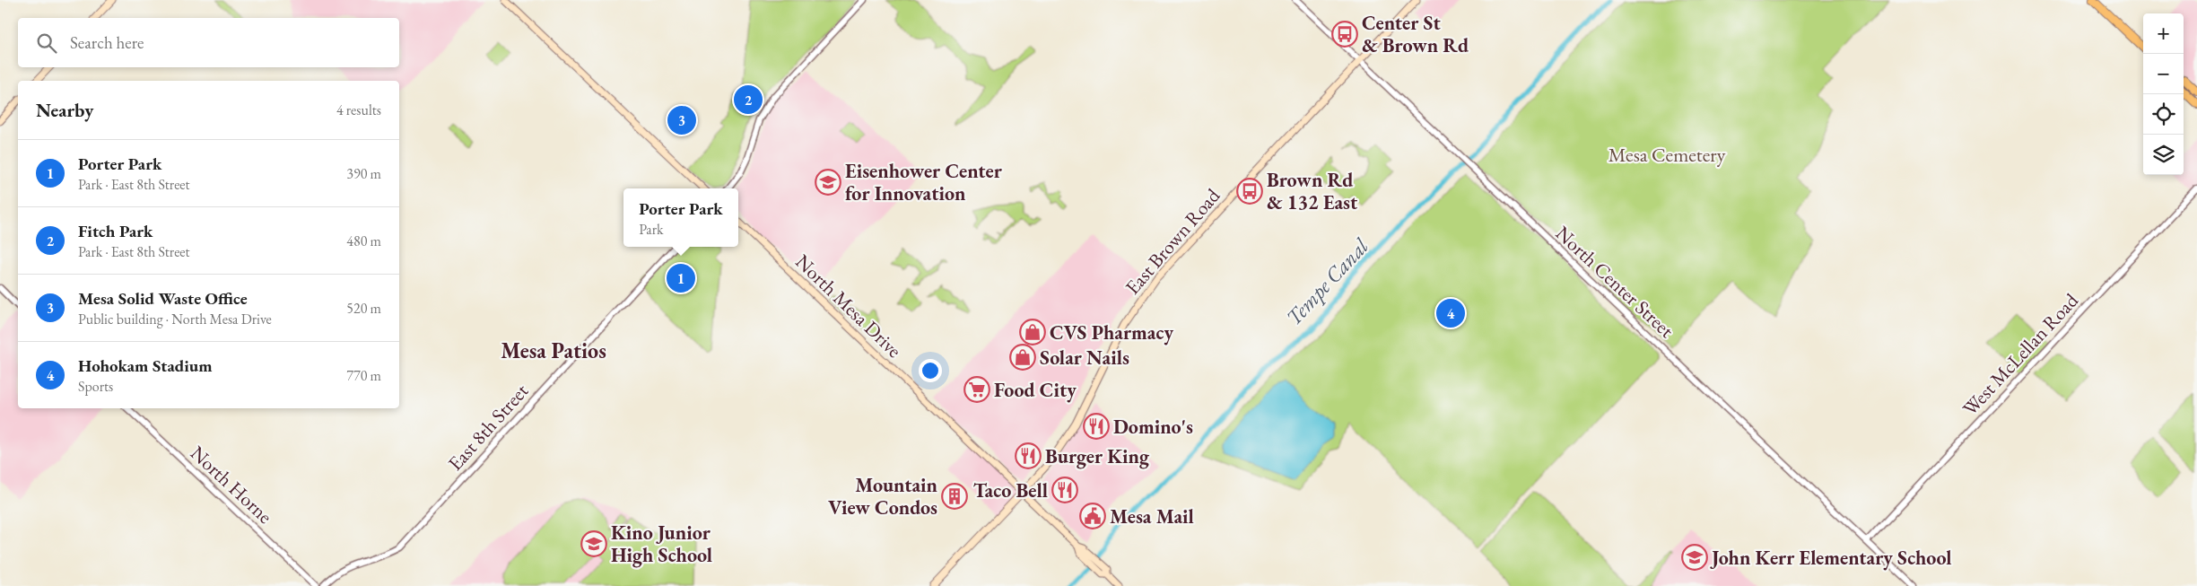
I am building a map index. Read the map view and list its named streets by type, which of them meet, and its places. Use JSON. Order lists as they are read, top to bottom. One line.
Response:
{"streets":{"main road":["East Brown Road","North Mesa Drive"],"street":["North Center Street","West McLellan Road","East 8th Street","North Horne"]},"crossings":[["East Brown Road","North Center Street"],["East Brown Road","North Mesa Drive"],["North Center Street","West McLellan Road"]],"districts":["Mesa Patios"],"water":["Tempe Canal"],"parks":["Mesa Cemetery"],"places":{"bus stop":["Center St & Brown Rd","Brown Rd & 132 East"],"school or university":["Eisenhower Center for Innovation","Kino Junior High School","John Kerr Elementary School"],"shop":["CVS Pharmacy","Solar Nails"],"supermarket":["Food City"],"restaurant":["Domino's","Burger King","Taco Bell"],"building":["Mountain View Condos"],"public building":["Mesa Mail"]},"page":{"map_buttons":["+","−"],"search":"Search here","heading":["Nearby","4 results"],"pins":["2","3","1","4"],"list":[{"mark":"1","name":"Porter Park","note":"Park · East 8th Street","value":"390 m"},{"mark":"2","name":"Fitch Park","note":"Park · East 8th Street","value":"480 m"},{"mark":"3","name":"Mesa Solid Waste Office","note":"Public building · North Mesa Drive","value":"520 m"},{"mark":"4","name":"Hohokam Stadium","note":"Sports","value":"770 m"}],"popup":["Porter Park","Park"]}}
